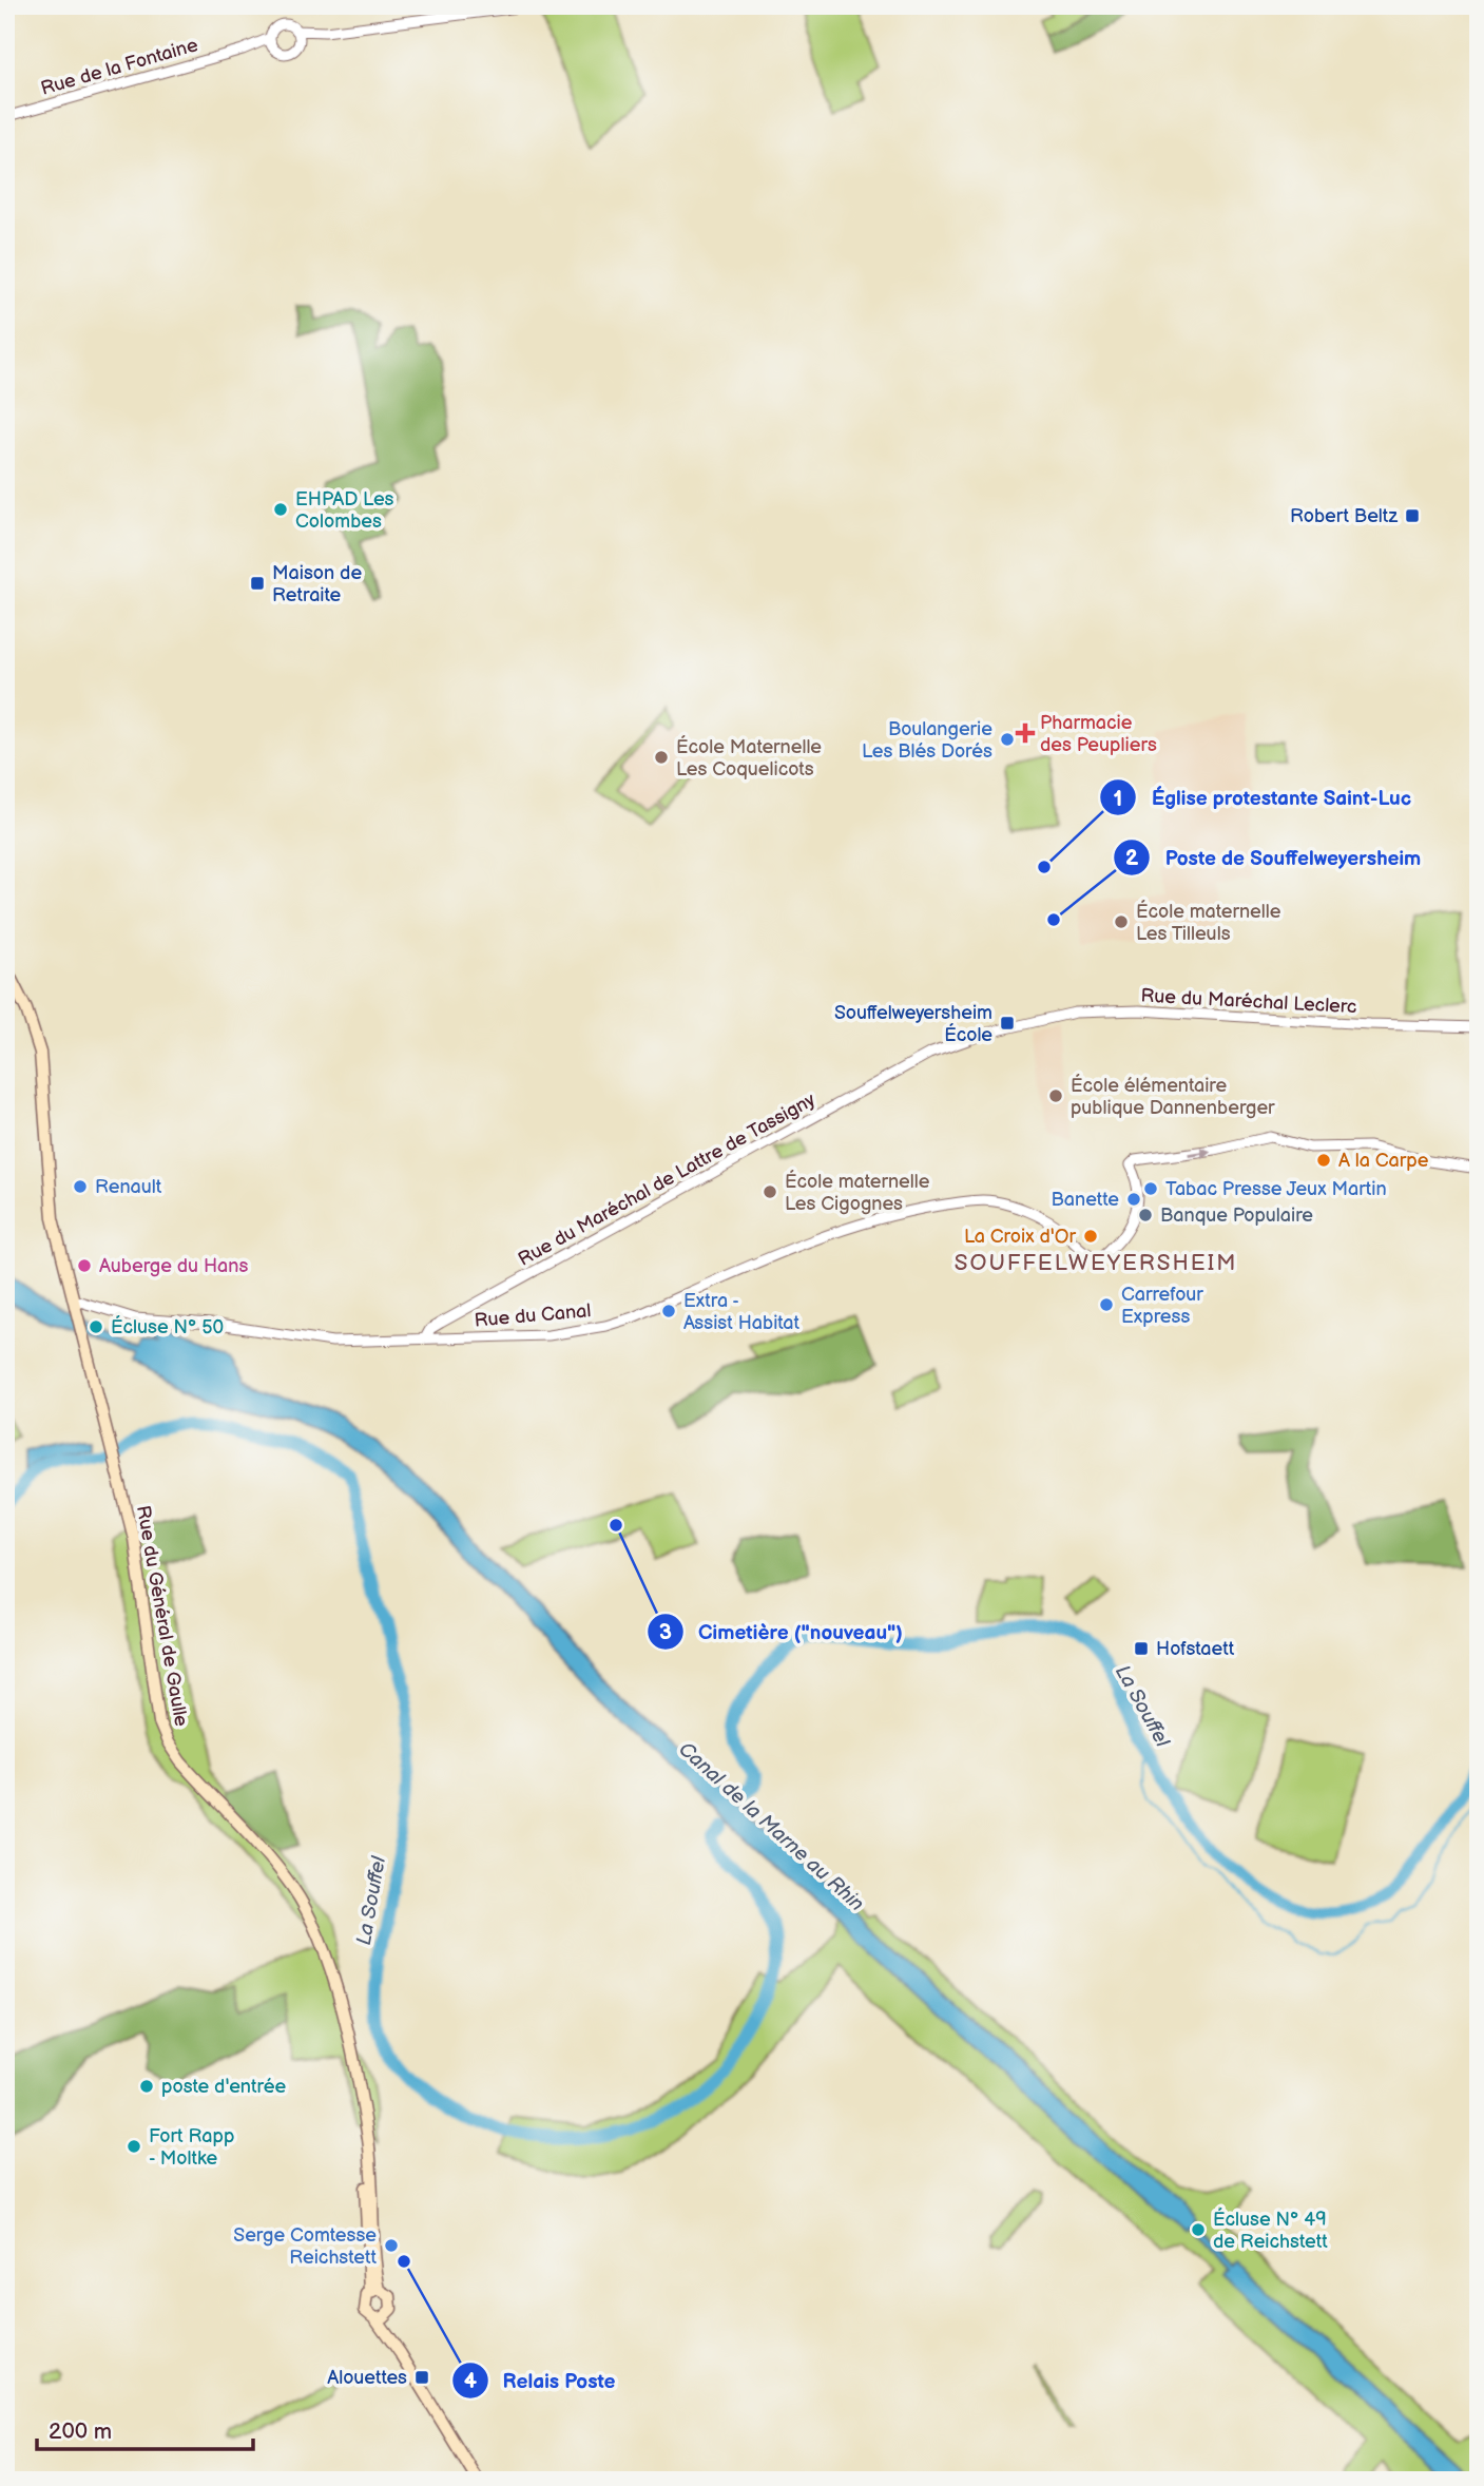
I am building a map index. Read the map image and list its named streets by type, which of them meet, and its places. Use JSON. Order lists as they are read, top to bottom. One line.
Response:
{"streets":{"main road":["Rue du Général de Gaulle"],"street":["Rue de la Fontaine","Rue du Maréchal Leclerc","Rue du Maréchal de Lattre de Tassigny","Rue du Canal"]},"crossings":[["Rue du Maréchal Leclerc","Rue du Maréchal de Lattre de Tassigny"],["Rue du Maréchal de Lattre de Tassigny","Rue du Canal"],["Rue du Canal","Rue du Général de Gaulle"]],"one_way":["Rue du Canal"],"districts":["SOUFFELWEYERSHEIM"],"water":["La Souffel","Canal de la Marne au Rhin"],"places":{"other":["EHPAD Les Colombes","Boulangerie Les Blés Dorés","École Maternelle Les Coquelicots","Église protestante Saint-Luc","Poste de Souffelweyersheim","École maternelle Les Tilleuls","École élémentaire publique Dannenberger","A la Carpe","Renault","Tabac Presse Jeux Martin","École maternelle Les Cigognes","Banette","Banque Populaire","La Croix d'Or","Auberge du Hans","Carrefour Express","Extra - Assist Habitat","Écluse N° 50","Cimetière (\"nouveau\")","poste d'entrée","Fort Rapp - Moltke","Écluse N° 49 de Reichstett","Serge Comtesse Reichstett","Relais Poste"],"transit":["Robert Beltz","Maison de Retraite","Souffelweyersheim École","Hofstaett","Alouettes"],"health":["Pharmacie des Peupliers"]},"scale_bar":"200 m"}
